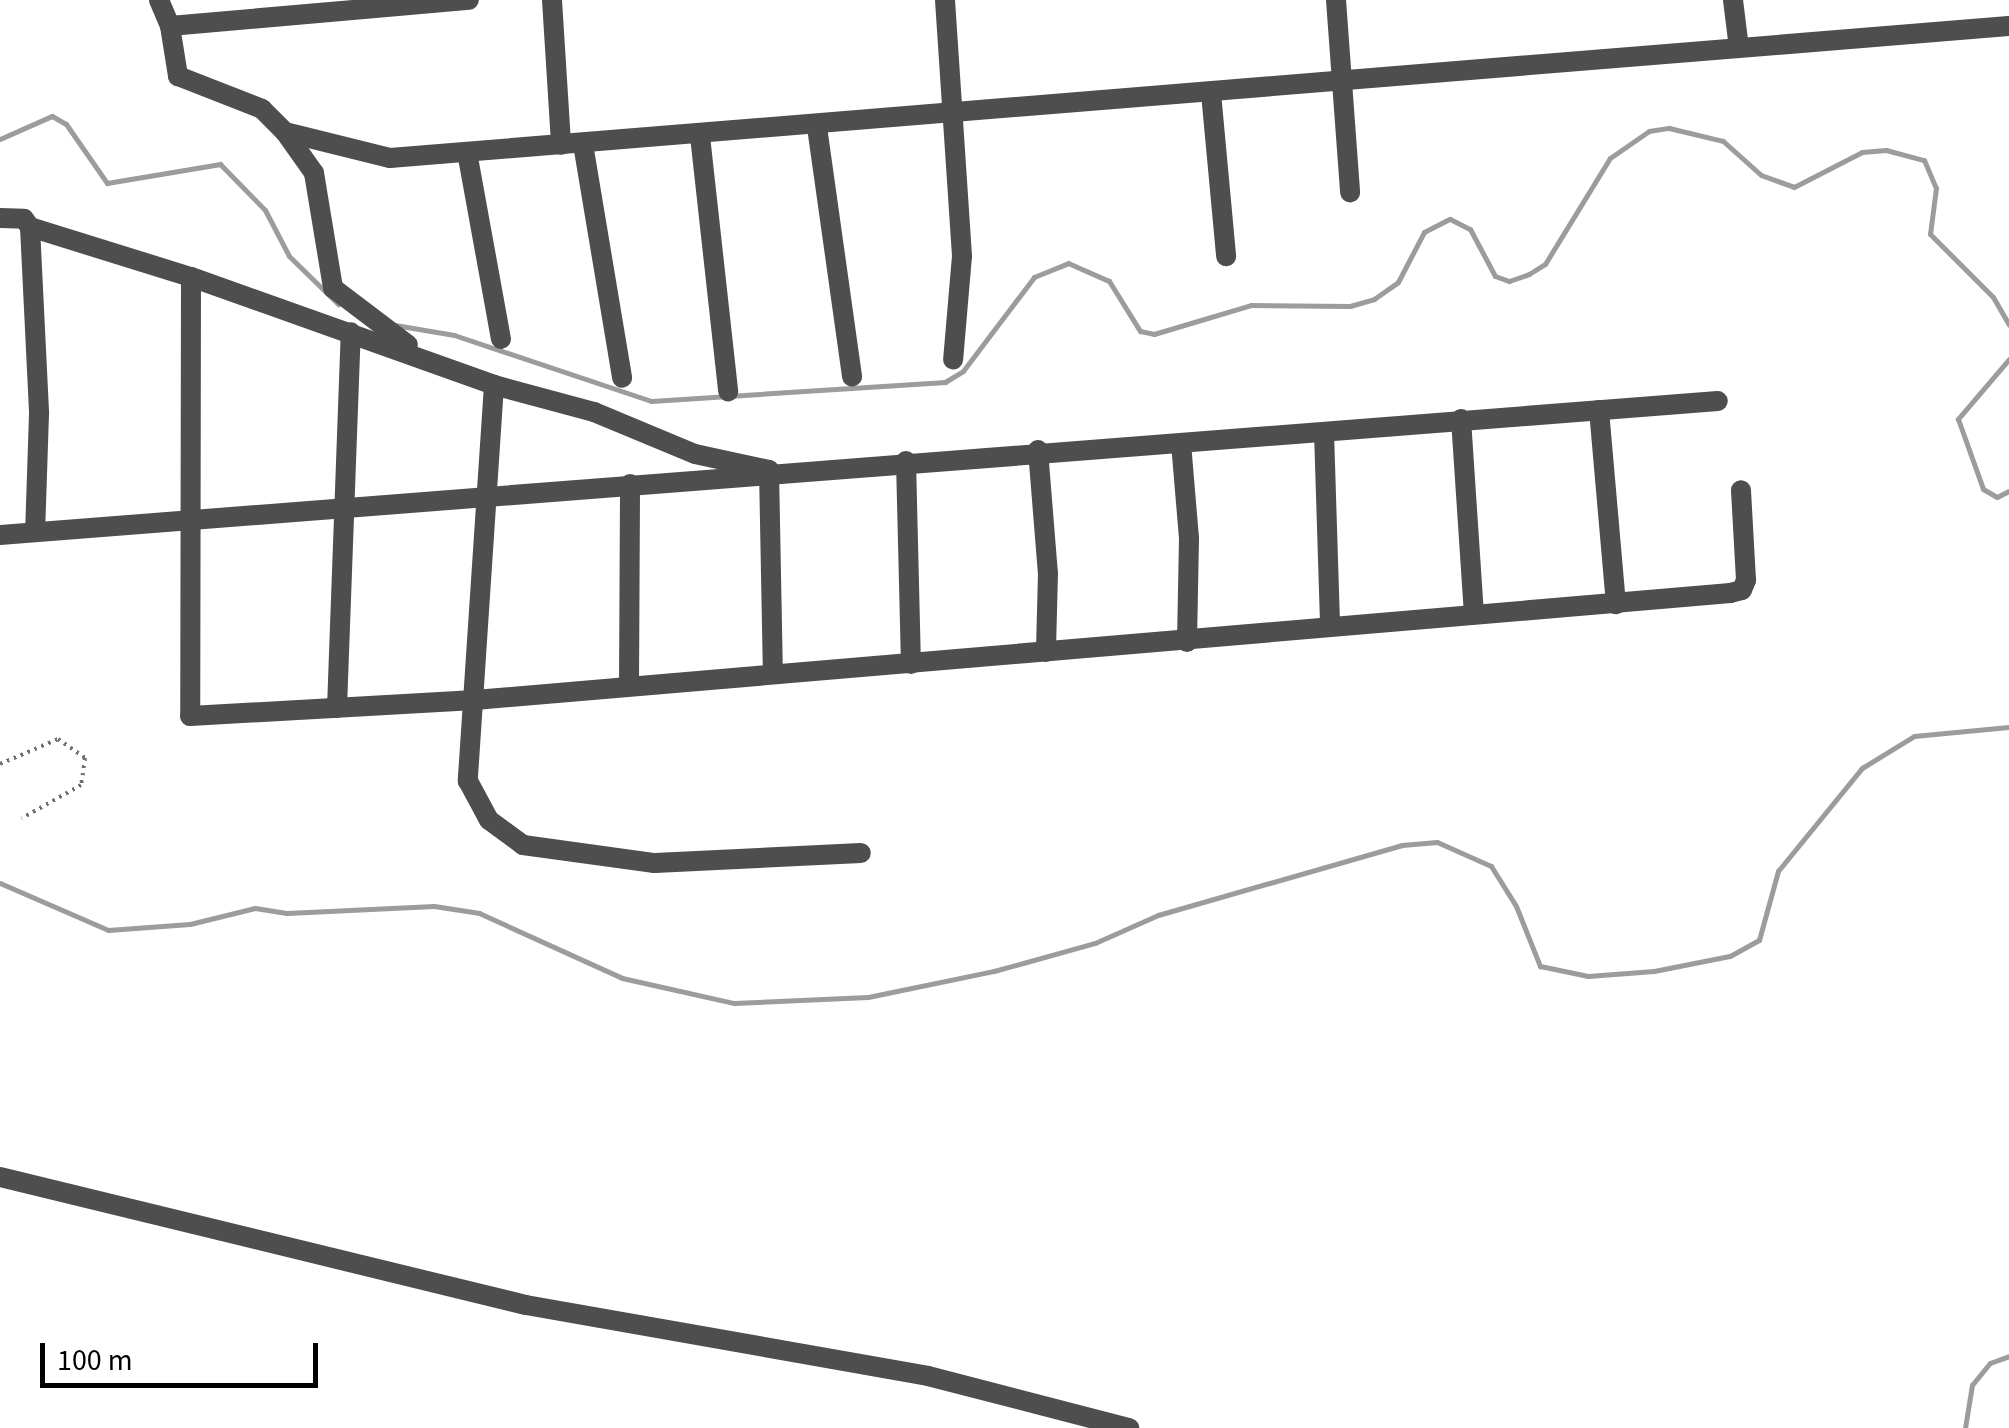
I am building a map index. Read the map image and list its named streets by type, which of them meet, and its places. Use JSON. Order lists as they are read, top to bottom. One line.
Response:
{"scale_bar":"100 m"}
